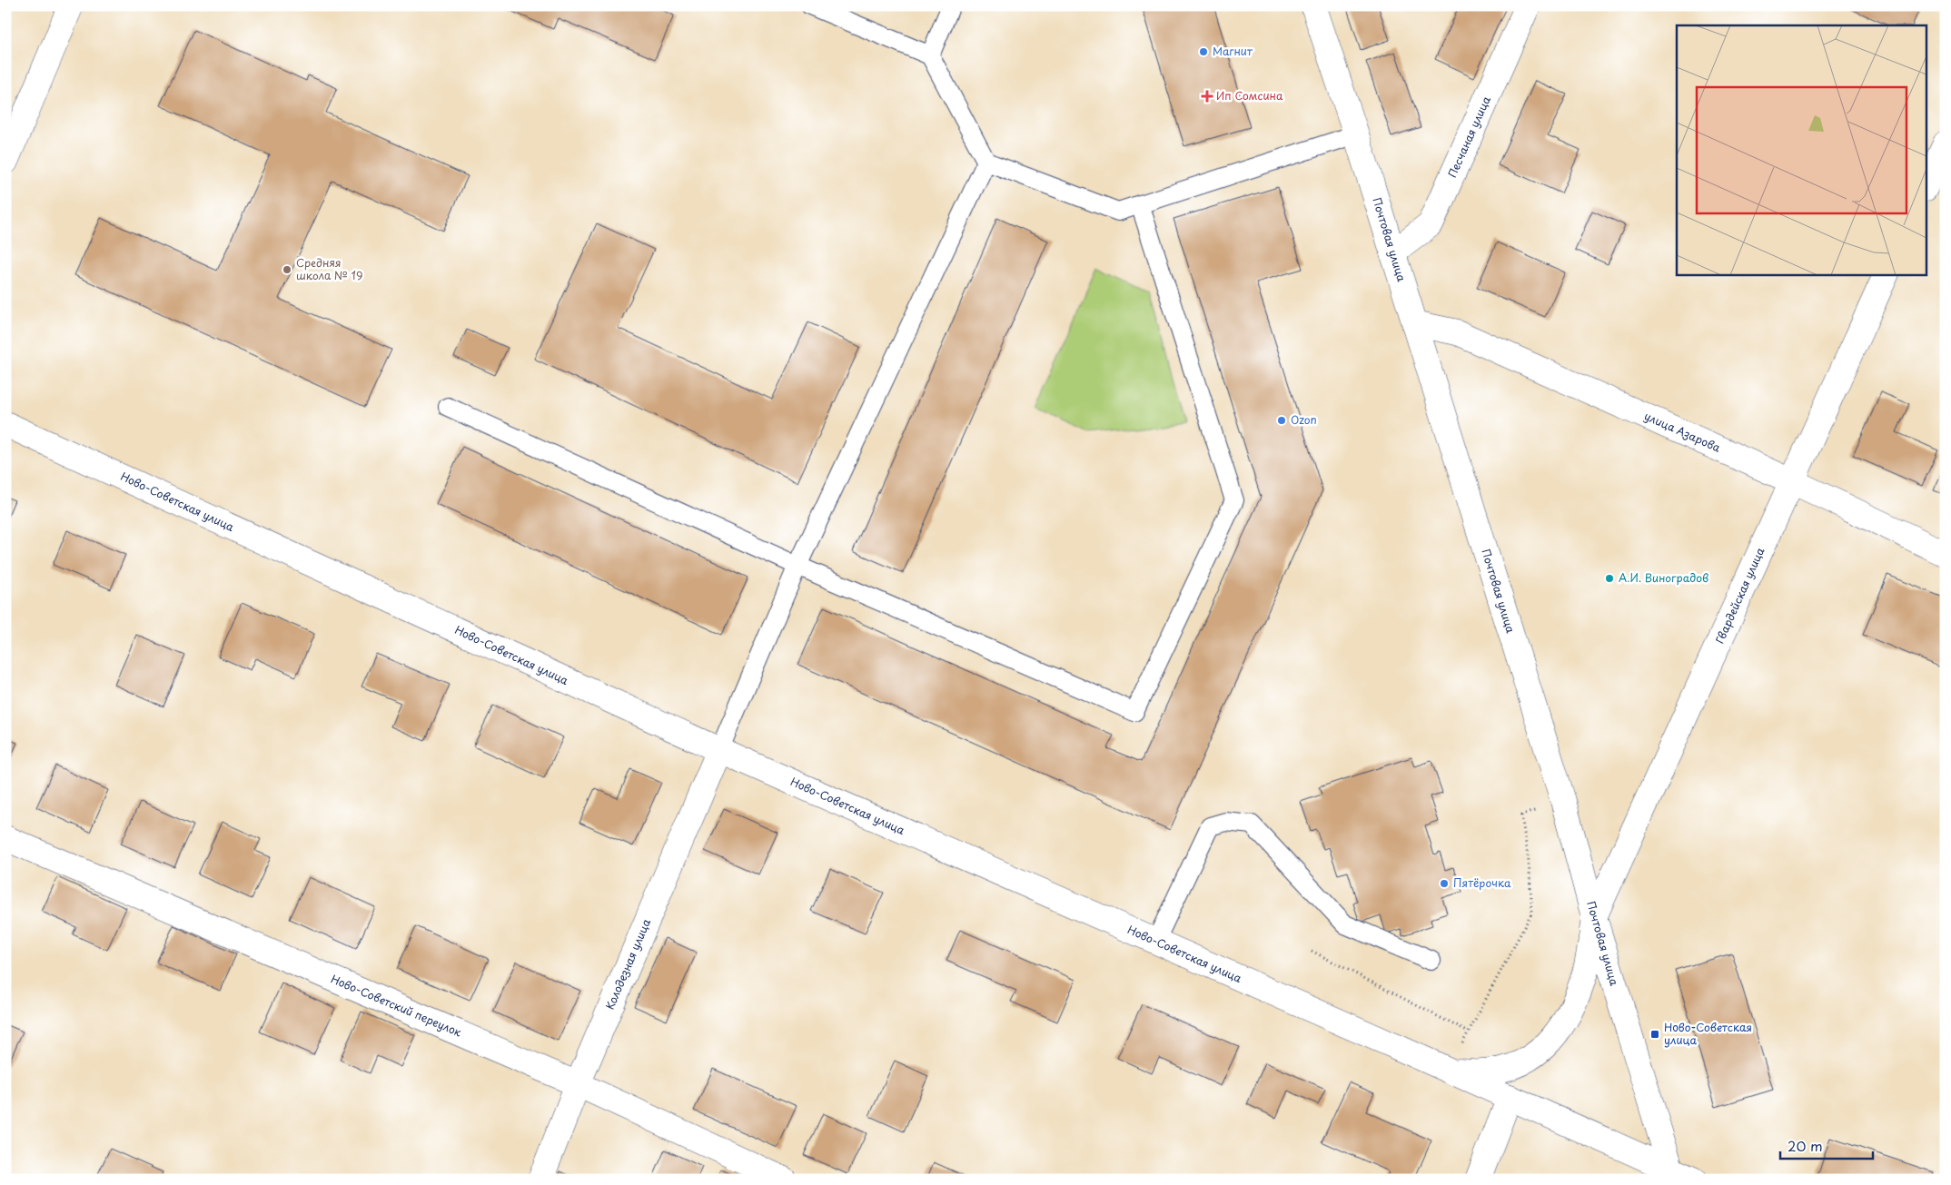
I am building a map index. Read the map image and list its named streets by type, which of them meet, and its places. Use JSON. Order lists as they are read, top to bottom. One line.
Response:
{"streets":{"street":["Песчаная улица","Почтовая улица","улица Азарова","Ново-Советская улица","Гвардейская улица","Колодезная улица","Ново-Советский переулок"]},"crossings":[["Песчаная улица","Почтовая улица"],["Почтовая улица","улица Азарова"],["Почтовая улица","Ново-Советская улица"],["Почтовая улица","Гвардейская улица"],["улица Азарова","Гвардейская улица"],["Ново-Советская улица","Колодезная улица"],["Колодезная улица","Ново-Советский переулок"]],"places":{"other":["Магнит","Средняя школа № 19","Ozon","А.И. Виноградов","Пятёрочка"],"health":["Ип Сомсина"],"transit":["Ново-Советская улица"]},"scale_bar":"20 m"}
